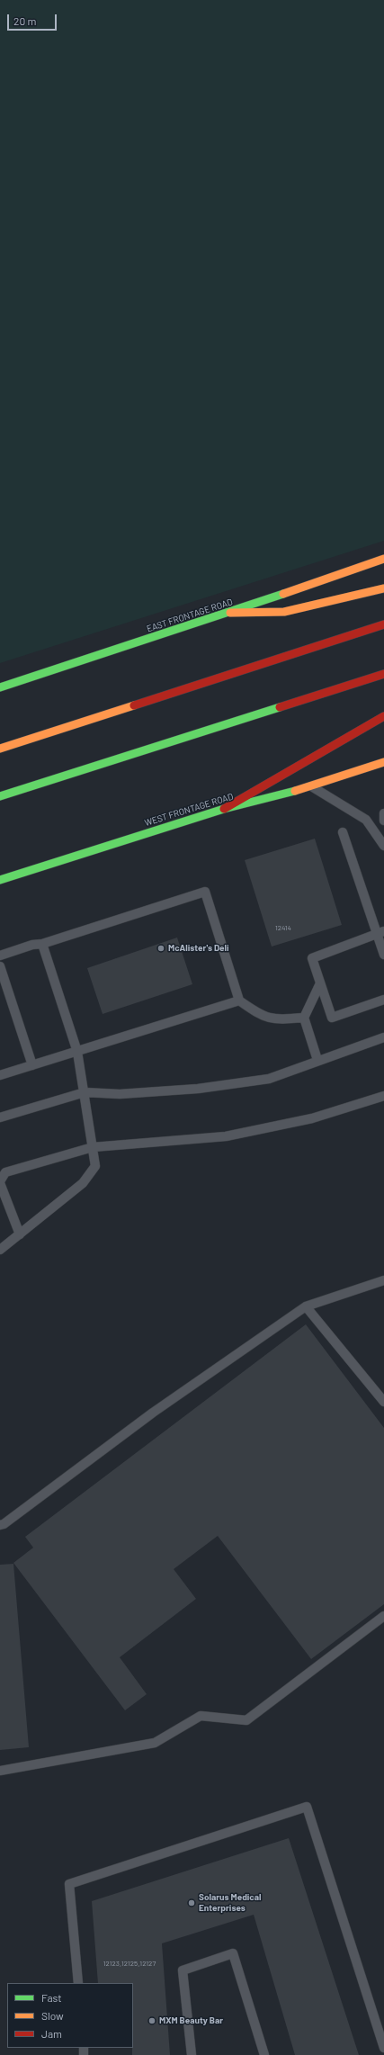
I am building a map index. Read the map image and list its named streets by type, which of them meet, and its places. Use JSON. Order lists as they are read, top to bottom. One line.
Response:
{"streets":{"main road":["EAST FRONTAGE ROAD","WEST FRONTAGE ROAD"]},"places":["McAlister's Deli","Solarus Medical Enterprises","MXM Beauty Bar"],"house_numbers":["12414","12123,12125,12127"],"legend":["Fast","Slow","Jam"],"scale_bar":"20 m"}
